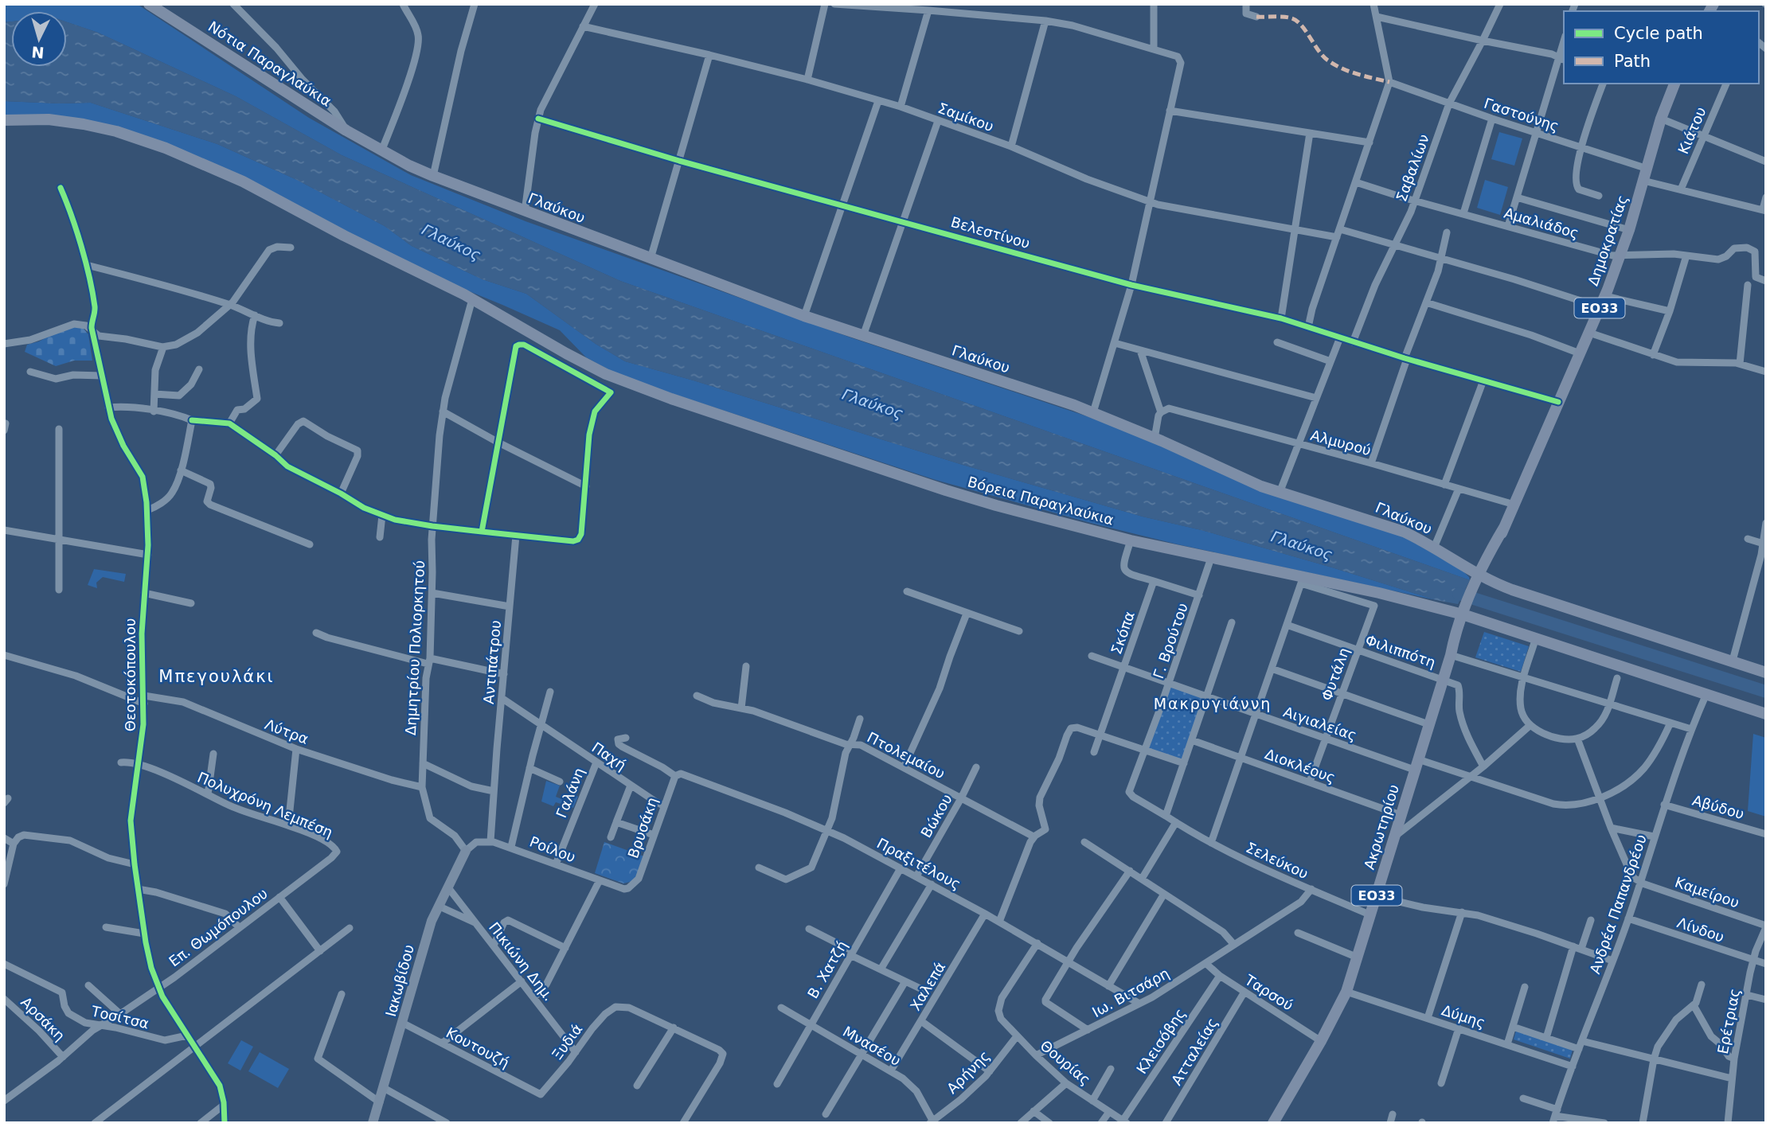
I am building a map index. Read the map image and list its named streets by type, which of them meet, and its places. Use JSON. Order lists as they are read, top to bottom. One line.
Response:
{"streets":{"main road":["Νότια Παραγλαύκια","Γλαύκου","Δημοκρατίας","ΕΟ33","Βόρεια Παραγλαύκια","Ακρωτηρίου"],"street":["Γαστούνης","Σαμίκου","Κιάτου","Σαβαλίων","Αμαλιάδος","Βελεστίνου","Αλμυρού","Σκόπα","Γ. Βρούτου","Δημητρίου Πολιορκητού","Φιλιππότη","Αντιπάτρου","Φυτάλη","Θεοτοκόπουλου","Αιγιαλείας","Λύτρα","Πτολεμαίου","Παχή","Διοκλέους","Γαλάνη","Πολυχρόνη Λεμπέση","Αβύδου","Βώκου","Βρυσάκη","Ροίλου","Σελεύκου","Πραξιτέλους","Καμείρου","Ανδρέα Παπανδρέου","Επ. Θωμόπουλου","Λίνδου","Πικιώνη Δημ.","Β. Χατζή","Ιακωβίδου","Χαλεπά","Ιω. Βιτσάρη","Ταρσού","Δύμης","Τοσίτσα","Αρσάκη","Ερέτριας","Κλεισόβης","Ξυδιά","Μνασέου","Κουτουζή","Ατταλείας","Θουρίας","Αρήνης"]},"crossings":[["Νότια Παραγλαύκια","Γλαύκου"],["Γαστούνης","Σαβαλίων"],["Γαστούνης","Δημοκρατίας"],["Σαμίκου","Σαβαλίων"],["Σαμίκου","Δημοκρατίας"],["Σαβαλίων","Αμαλιάδος"],["Σαβαλίων","Βελεστίνου"],["Γλαύκου","Δημοκρατίας"],["Γλαύκου","Ακρωτηρίου"],["Αμαλιάδος","Δημοκρατίας"],["Βελεστίνου","Δημοκρατίας"],["Δημοκρατίας","Αλμυρού"],["Δημοκρατίας","Ακρωτηρίου"],["Βόρεια Παραγλαύκια","Γ. Βρούτου"],["Βόρεια Παραγλαύκια","Δημητρίου Πολιορκητού"],["Βόρεια Παραγλαύκια","Φυτάλη"],["Βόρεια Παραγλαύκια","Ακρωτηρίου"],["Σκόπα","Αιγιαλείας"],["Γ. Βρούτου","Αιγιαλείας"],["Γ. Βρούτου","Σελεύκου"],["Δημητρίου Πολιορκητού","Λύτρα"],["Δημητρίου Πολιορκητού","Ιακωβίδου"],["Φιλιππότη","Φυτάλη"],["Φιλιππότη","Ακρωτηρίου"],["Αντιπάτρου","Παχή"],["Αντιπάτρου","Ροίλου"],["Φυτάλη","Αιγιαλείας"],["Φυτάλη","Διοκλέους"],["Θεοτοκόπουλου","Λύτρα"],["Θεοτοκόπουλου","Πολυχρόνη Λεμπέση"],["Θεοτοκόπουλου","Επ. Θωμόπουλου"],["Θεοτοκόπουλου","Τοσίτσα"],["Αιγιαλείας","Ακρωτηρίου"],["Πτολεμαίου","Βώκου"],["Παχή","Γαλάνη"],["Παχή","Βρυσάκη"],["Διοκλέους","Ακρωτηρίου"],["Γαλάνη","Ροίλου"],["Πολυχρόνη Λεμπέση","Επ. Θωμόπουλου"],["Αβύδου","Ανδρέα Παπανδρέου"],["Βώκου","Πραξιτέλους"],["Ακρωτηρίου","Σελεύκου"],["Ακρωτηρίου","Ταρσού"],["Ακρωτηρίου","Δύμης"],["Βρυσάκη","Ροίλου"],["Βρυσάκη","Πραξιτέλους"],["Σελεύκου","Ιω. Βιτσάρη"],["Πραξιτέλους","Β. Χατζή"],["Πραξιτέλους","Χαλεπά"],["Πραξιτέλους","Ιω. Βιτσάρη"],["Πραξιτέλους","Θουρίας"],["Καμείρου","Ανδρέα Παπανδρέου"],["Καμείρου","Ερέτριας"],["Ανδρέα Παπανδρέου","Λίνδου"],["Ανδρέα Παπανδρέου","Δύμης"],["Επ. Θωμόπουλου","Τοσίτσα"],["Επ. Θωμόπουλου","Αρσάκη"],["Λίνδου","Ερέτριας"],["Πικιώνη Δημ.","Ιακωβίδου"],["Πικιώνη Δημ.","Ξυδιά"],["Β. Χατζή","Μνασέου"],["Ιακωβίδου","Κουτουζή"],["Χαλεπά","Μνασέου"],["Ιω. Βιτσάρη","Ταρσού"],["Ιω. Βιτσάρη","Θουρίας"],["Ταρσού","Κλεισόβης"],["Ταρσού","Ατταλείας"],["Κλεισόβης","Θουρίας"],["Ξυδιά","Κουτουζή"],["Μνασέου","Αρήνης"],["Θουρίας","Αρήνης"]],"districts":["Μπεγουλάκι","Μακρυγιάννη"],"water":["Γλαύκος"],"legend":["Cycle path","Path"],"north":"bottom"}
